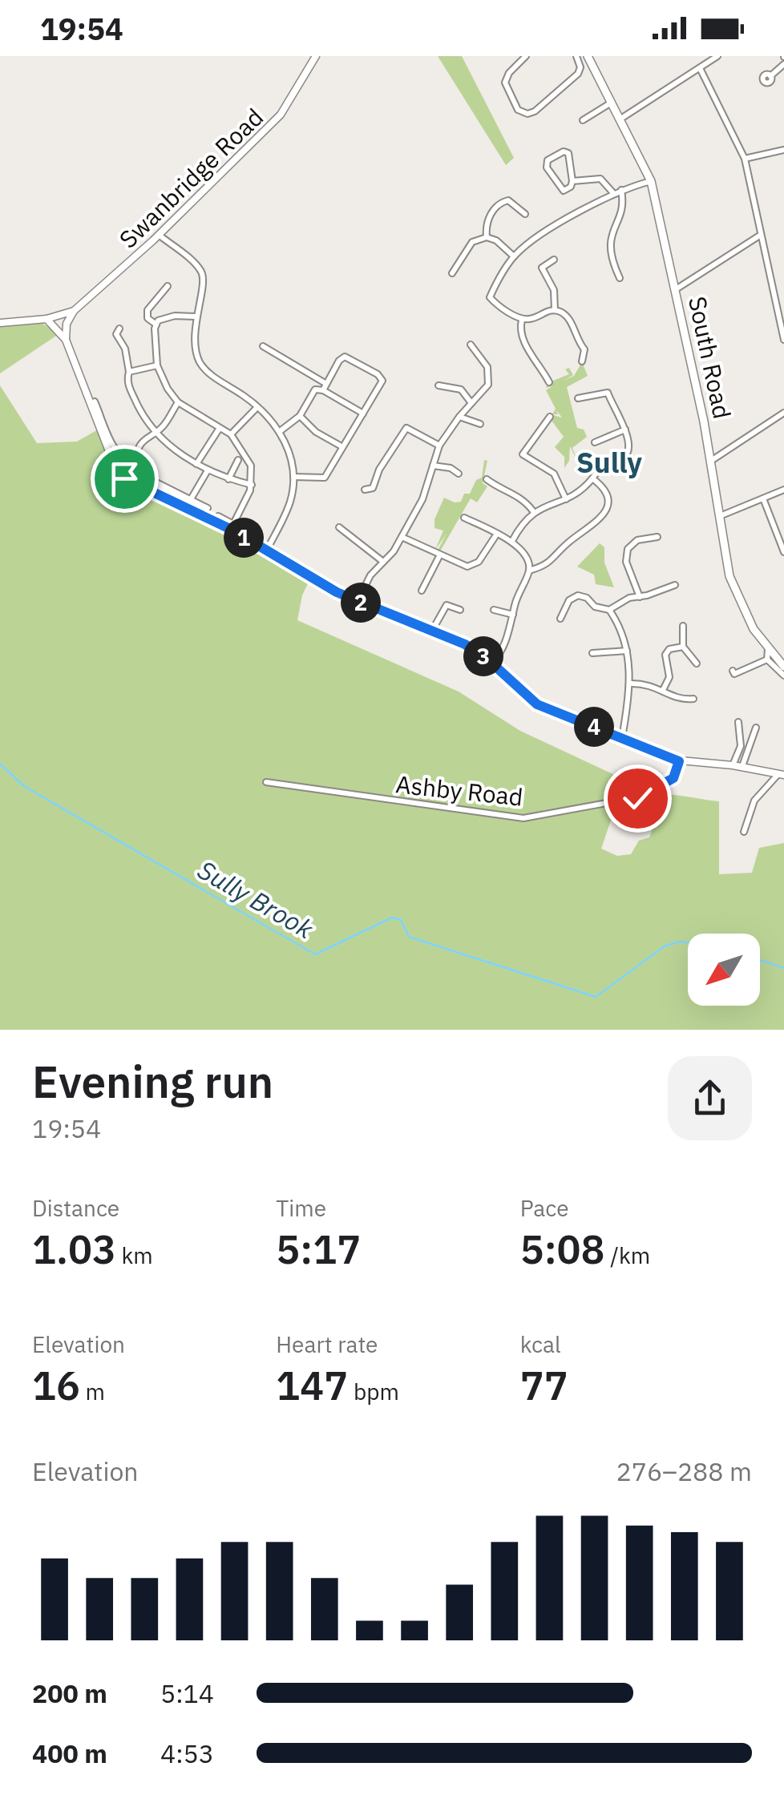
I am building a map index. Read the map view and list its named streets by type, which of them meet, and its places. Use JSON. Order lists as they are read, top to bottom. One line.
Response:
{"streets":{"main road":["South Road"],"street":["Swanbridge Road","Ashby Road"]},"districts":["Sully"],"water":["Sully Brook"],"north":"bottom left","page":{"status":"19:54","pins":["1","2","3","4"],"heading":["Evening run","19:54"],"stats":[["Distance","1.03 km"],["Time","5:17"],["Pace","5:08 /km"],["Elevation","16 m"],["Heart rate","147 bpm"],["kcal","77"]],"chart":["Elevation","276–288 m"],"list":[{"name":"200 m","note":"5:14"},{"name":"400 m","note":"4:53"}]}}
